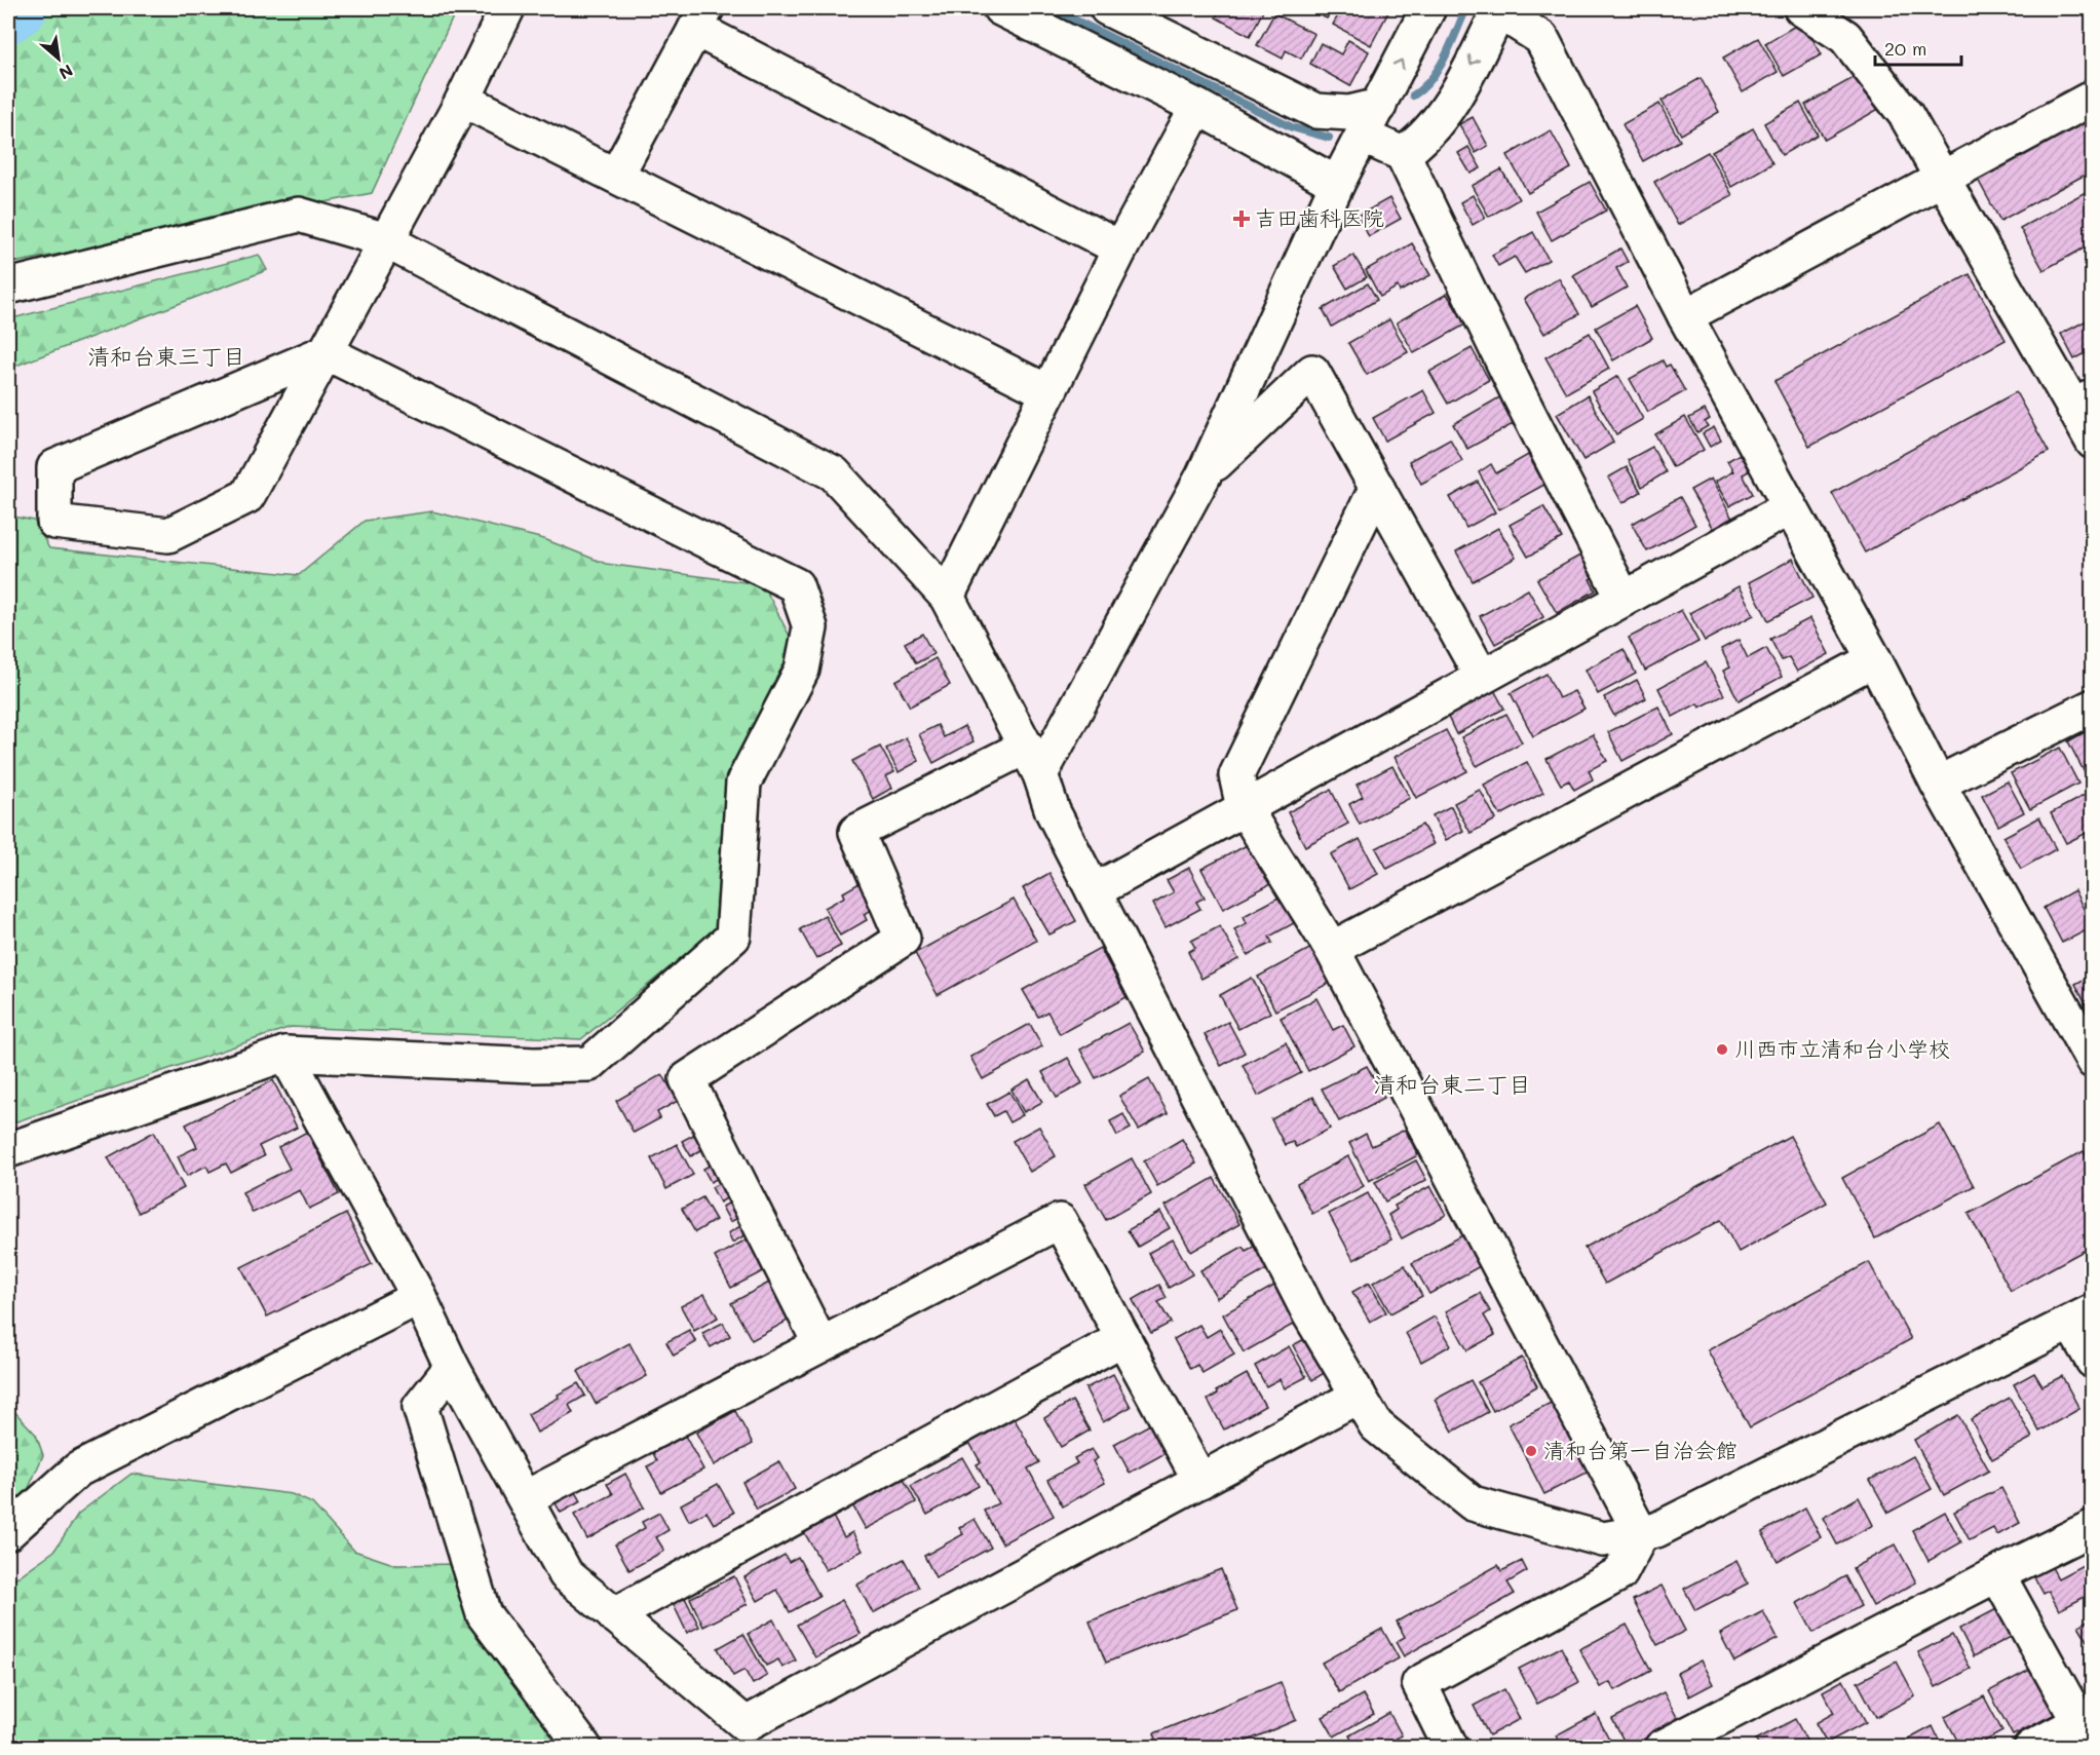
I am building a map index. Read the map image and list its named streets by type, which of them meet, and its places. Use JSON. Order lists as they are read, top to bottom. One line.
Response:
{"districts":["清和台東三丁目","清和台東二丁目"],"places":{"health":["吉田歯科医院"],"other":["川西市立清和台小学校","清和台第一自治会館"]},"scale_bar":"20 m","north":"bottom right"}
